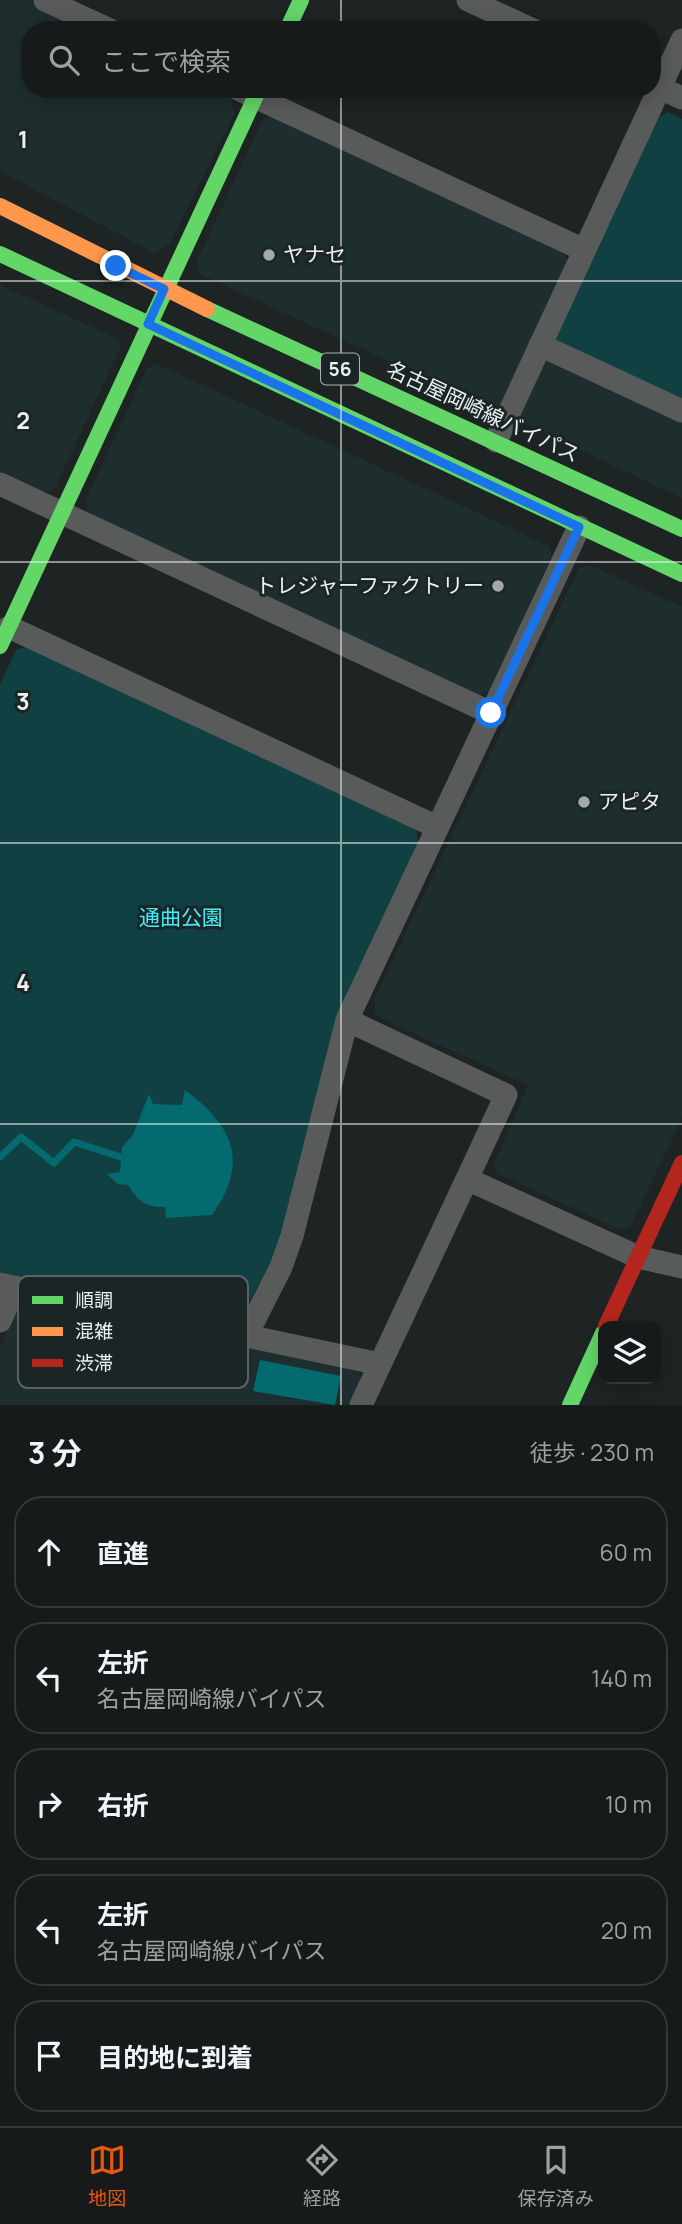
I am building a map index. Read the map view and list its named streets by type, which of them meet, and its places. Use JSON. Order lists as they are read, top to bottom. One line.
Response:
{"streets":{"main road":["56","名古屋岡崎線バイパス"]},"parks":["通曲公園"],"places":["ヤナセ","トレジャーファクトリー","アピタ"],"legend":["順調","混雑","渋滞"],"page":{"search":"ここで検索","heading":["3 分","徒歩 · 230 m"],"list":[["直進","60 m"],["左折","名古屋岡崎線バイパス","140 m"],["右折","10 m"],["左折","名古屋岡崎線バイパス","20 m"],"目的地に到着"],"nav":["地図","経路","保存済み"]},"grid":{"rows":["1","2","3","4"]}}
